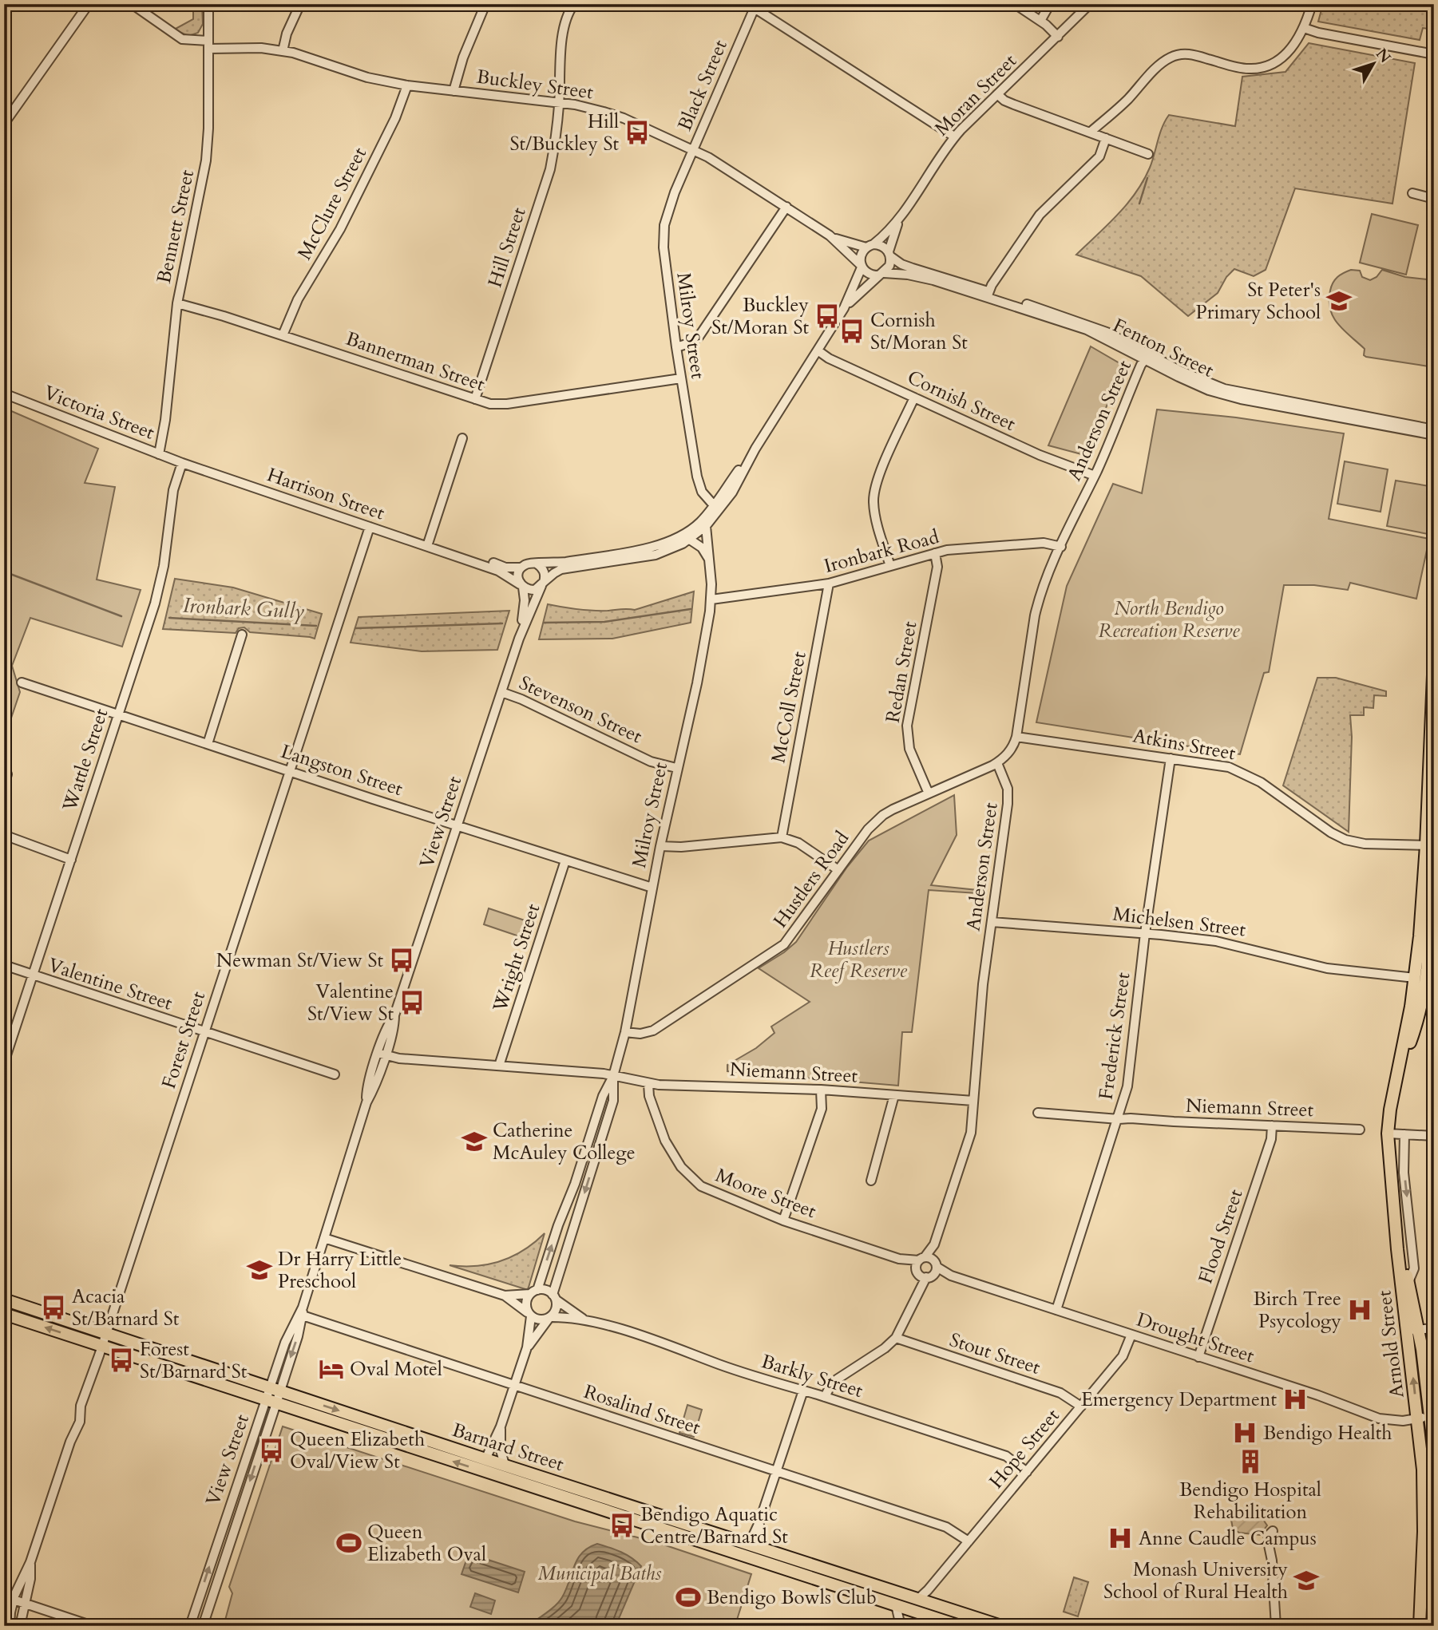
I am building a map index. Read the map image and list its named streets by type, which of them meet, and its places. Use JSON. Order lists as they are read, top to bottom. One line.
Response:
{"streets":{"main road":["Arnold Street","Barnard Street"],"street":["Buckley Street","Black Street","Moran Street","McClure Street","Bennett Street","Hill Street","Milroy Street","Fenton Street","Bannerman Street","Cornish Street","Victoria Street","Anderson Street","Harrison Street","Ironbark Road","Redan Street","McColl Street","Stevenson Street","Atkins Street","Wattle Street","Langston Street","View Street","Hustlers Road","Michelsen Street","Wright Street","Valentine Street","Frederick Street","Forest Street","Niemann Street","Moore Street","Flood Street","Drought Street","Stout Street","Barkly Street","Rosalind Street","Hope Street"]},"crossings":[["Buckley Street","Black Street"],["Buckley Street","Moran Street"],["Buckley Street","McClure Street"],["Buckley Street","Bennett Street"],["Buckley Street","Hill Street"],["Buckley Street","Milroy Street"],["Buckley Street","Fenton Street"],["Black Street","Milroy Street"],["Moran Street","Fenton Street"],["McClure Street","Bannerman Street"],["Bennett Street","Bannerman Street"],["Bennett Street","Victoria Street"],["Hill Street","Bannerman Street"],["Milroy Street","Bannerman Street"],["Milroy Street","Ironbark Road"],["Milroy Street","Stevenson Street"],["Milroy Street","Langston Street"],["Milroy Street","Hustlers Road"],["Milroy Street","Niemann Street"],["Fenton Street","Anderson Street"],["Cornish Street","Anderson Street"],["Victoria Street","Harrison Street"],["Victoria Street","Wattle Street"],["Anderson Street","Ironbark Road"],["Anderson Street","Atkins Street"],["Anderson Street","Hustlers Road"],["Anderson Street","Michelsen Street"],["Anderson Street","Niemann Street"],["Anderson Street","Moore Street"],["Anderson Street","Drought Street"],["Anderson Street","Stout Street"],["Harrison Street","Wattle Street"],["Harrison Street","View Street"],["Harrison Street","Forest Street"],["Ironbark Road","Redan Street"],["Ironbark Road","McColl Street"],["Redan Street","Hustlers Road"],["Stevenson Street","View Street"],["Atkins Street","Frederick Street"],["Atkins Street","Arnold Street"],["Wattle Street","Langston Street"],["Wattle Street","Valentine Street"],["Langston Street","View Street"],["Langston Street","Wright Street"],["Langston Street","Forest Street"],["View Street","Rosalind Street"],["View Street","Barnard Street"],["Michelsen Street","Frederick Street"],["Michelsen Street","Arnold Street"],["Valentine Street","Forest Street"],["Frederick Street","Niemann Street"],["Frederick Street","Drought Street"],["Forest Street","Barnard Street"],["Niemann Street","Moore Street"],["Niemann Street","Flood Street"],["Moore Street","Drought Street"],["Flood Street","Drought Street"],["Drought Street","Arnold Street"],["Drought Street","Hope Street"],["Stout Street","Hope Street"],["Barkly Street","Hope Street"],["Rosalind Street","Hope Street"],["Barnard Street","Hope Street"]],"water":["Ironbark Gully"],"parks":["North Bendigo Recreation Reserve","Hustlers Reef Reserve","Municipal Baths"],"places":{"bus stop":["Hill St/Buckley St","Buckley St/Moran St","Cornish St/Moran St","Newman St/View St","Valentine St/View St","Acacia St/Barnard St","Forest St/Barnard St","Queen Elizabeth Oval/View St","Bendigo Aquatic Centre/Barnard St"],"school or university":["St Peter's Primary School","Catherine McAuley College","Dr Harry Little Preschool","Monash University School of Rural Health"],"hospital":["Birch Tree Psycology","Emergency Department","Bendigo Health","Anne Caudle Campus"],"hotel":["Oval Motel"],"building":["Bendigo Hospital Rehabilitation"],"sports":["Queen Elizabeth Oval","Bendigo Bowls Club"]},"north":"top right"}
